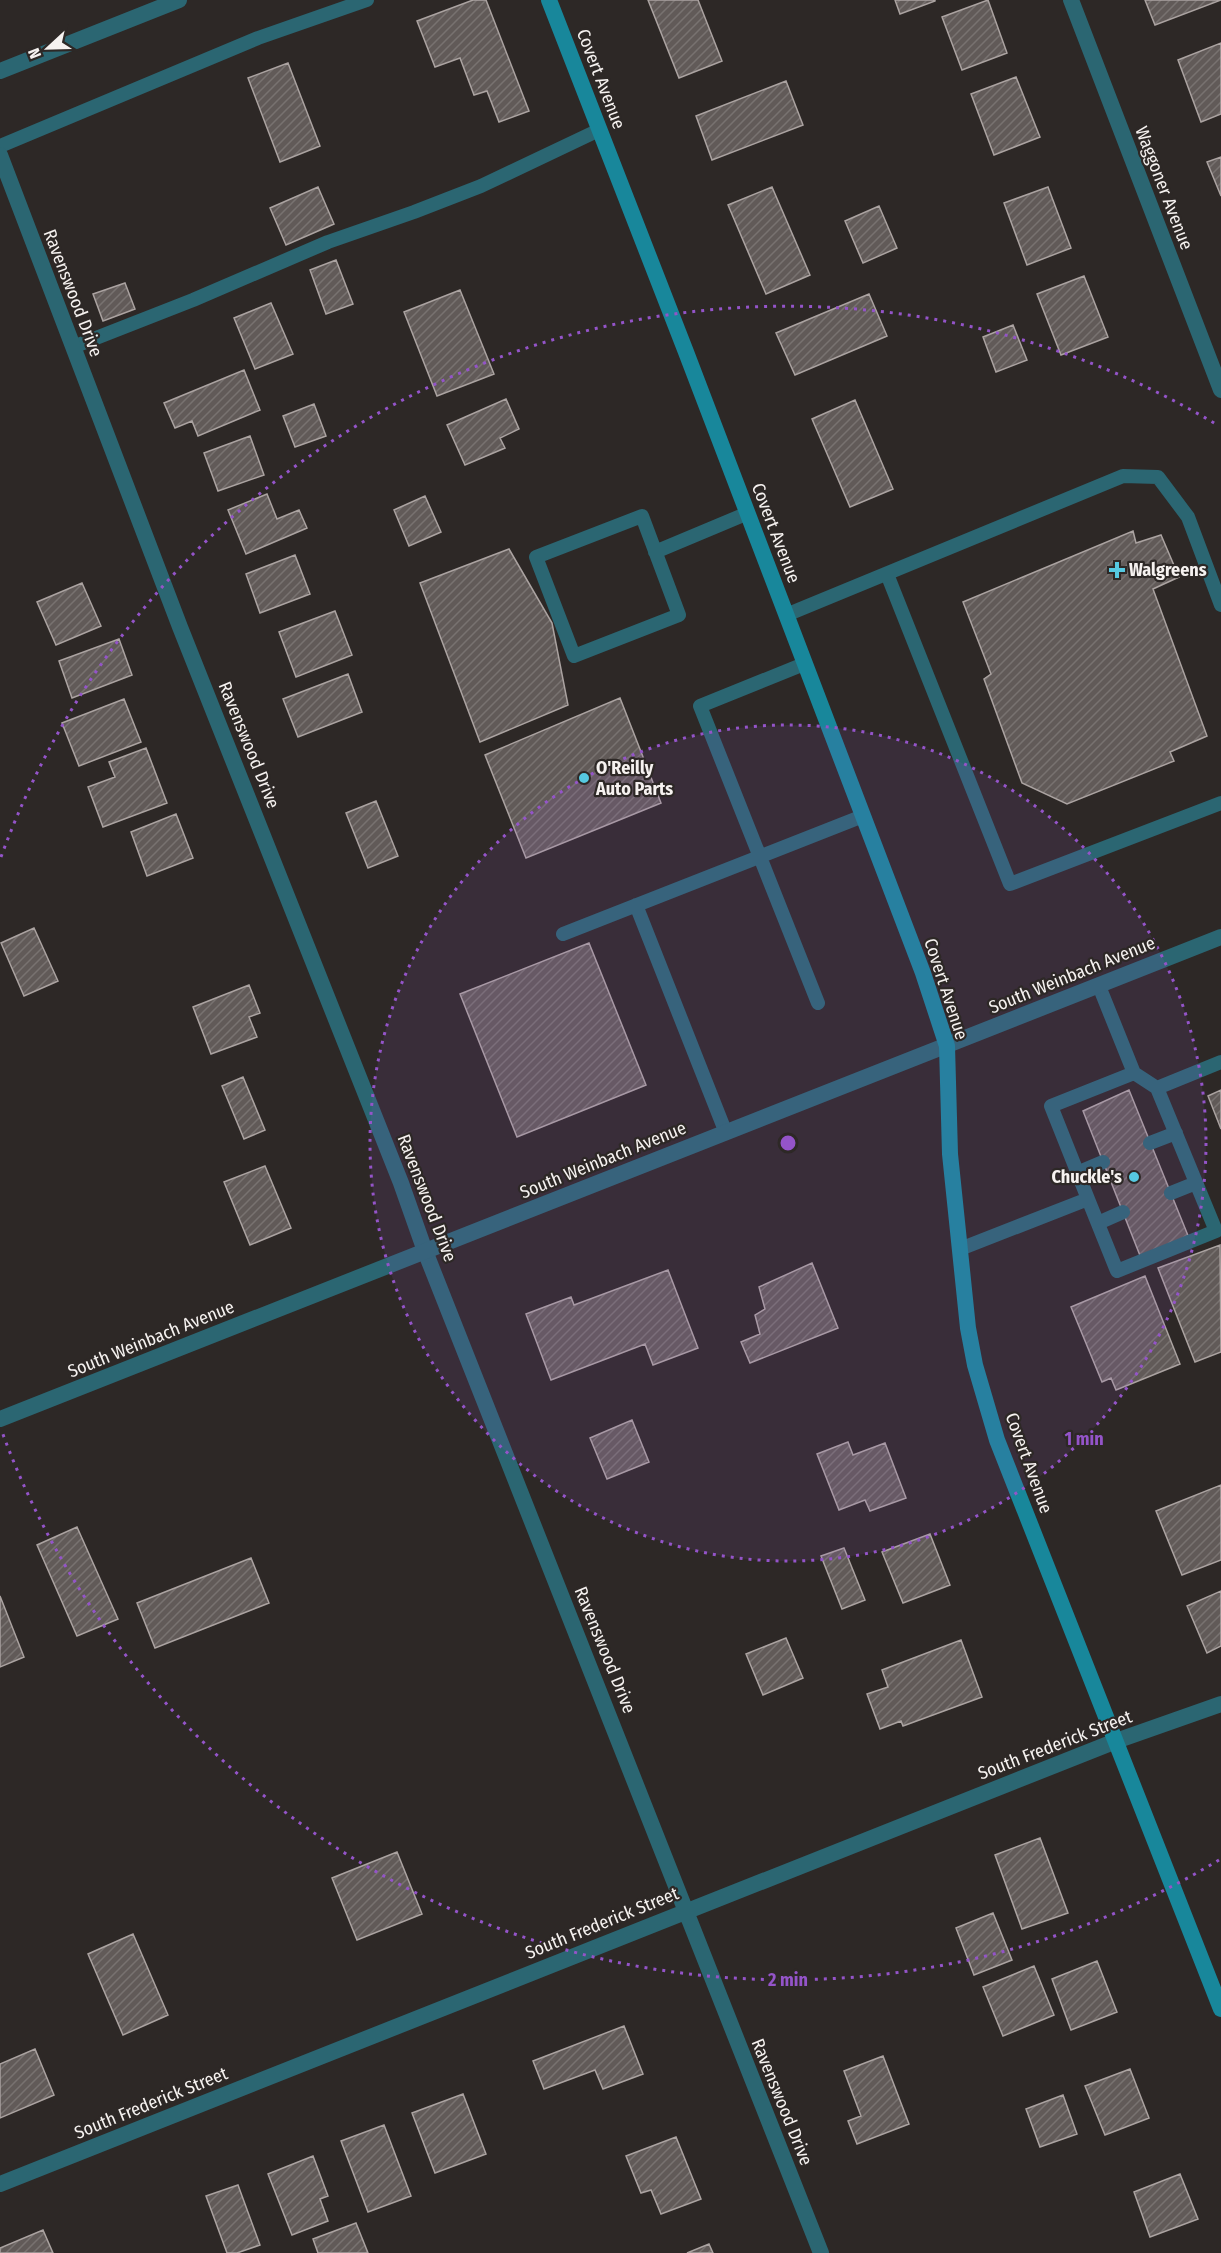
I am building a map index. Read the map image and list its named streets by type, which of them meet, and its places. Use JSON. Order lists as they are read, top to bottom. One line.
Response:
{"streets":{"main road":["Covert Avenue"],"street":["Waggoner Avenue","Ravenswood Drive","South Weinbach Avenue","South Frederick Street"]},"crossings":[["Covert Avenue","South Weinbach Avenue"],["Covert Avenue","South Frederick Street"],["Ravenswood Drive","South Weinbach Avenue"],["Ravenswood Drive","South Frederick Street"]],"places":{"health":["Walgreens"],"other":["O'Reilly Auto Parts","Chuckle's"]},"north":"left","rings":["1 min","2 min"]}
